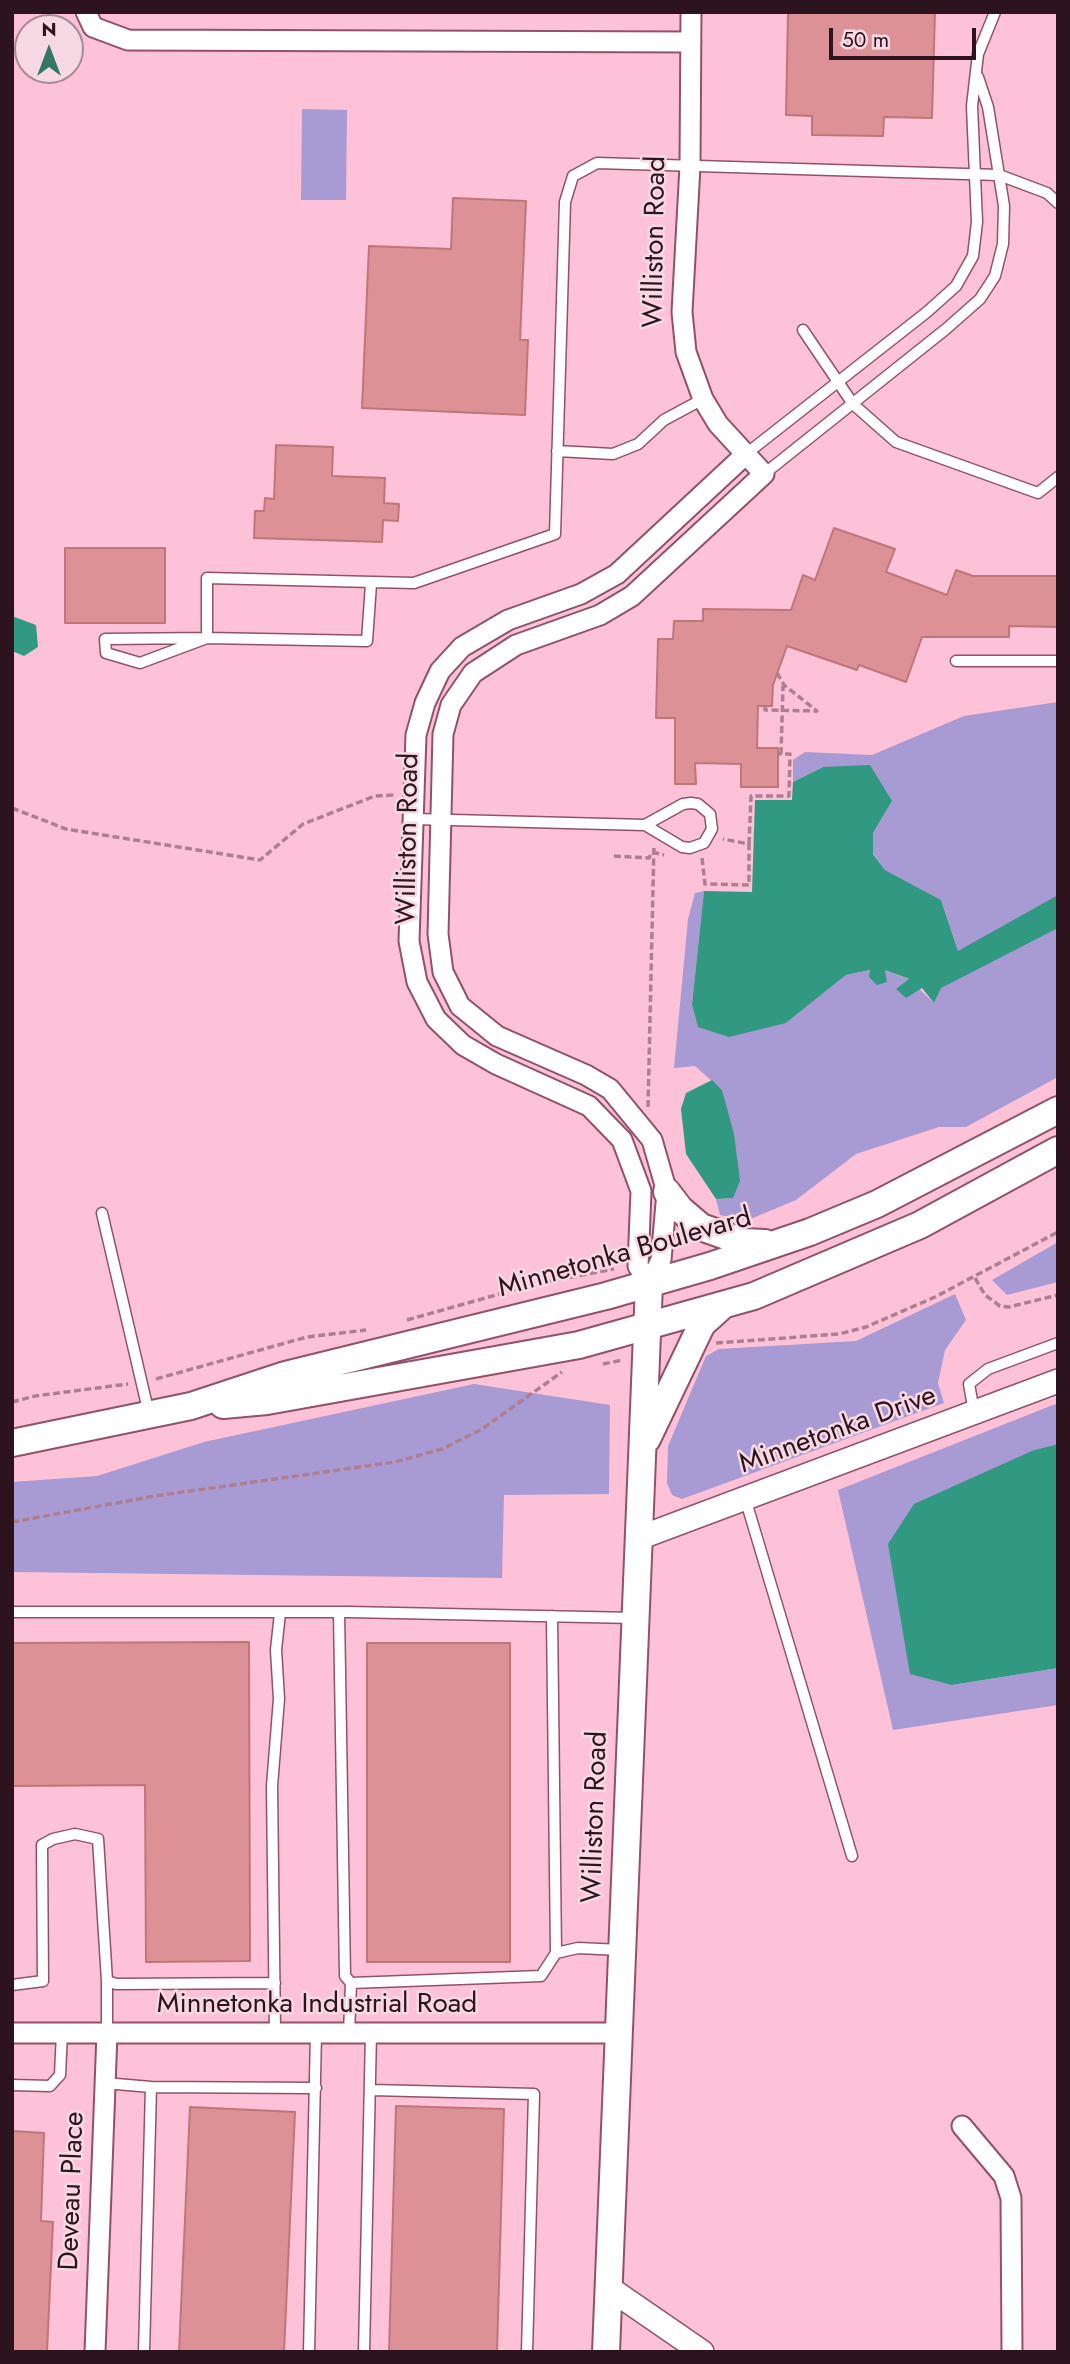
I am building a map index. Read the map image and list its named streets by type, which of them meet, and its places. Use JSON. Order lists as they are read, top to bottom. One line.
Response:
{"streets":{"main road":["Williston Road","Minnetonka Boulevard"],"street":["Minnetonka Drive","Minnetonka Industrial Road","Deveau Place"]},"crossings":[["Williston Road","Minnetonka Boulevard"],["Williston Road","Minnetonka Drive"],["Williston Road","Minnetonka Industrial Road"],["Minnetonka Industrial Road","Deveau Place"]],"scale_bar":"50 m","north":"top"}
